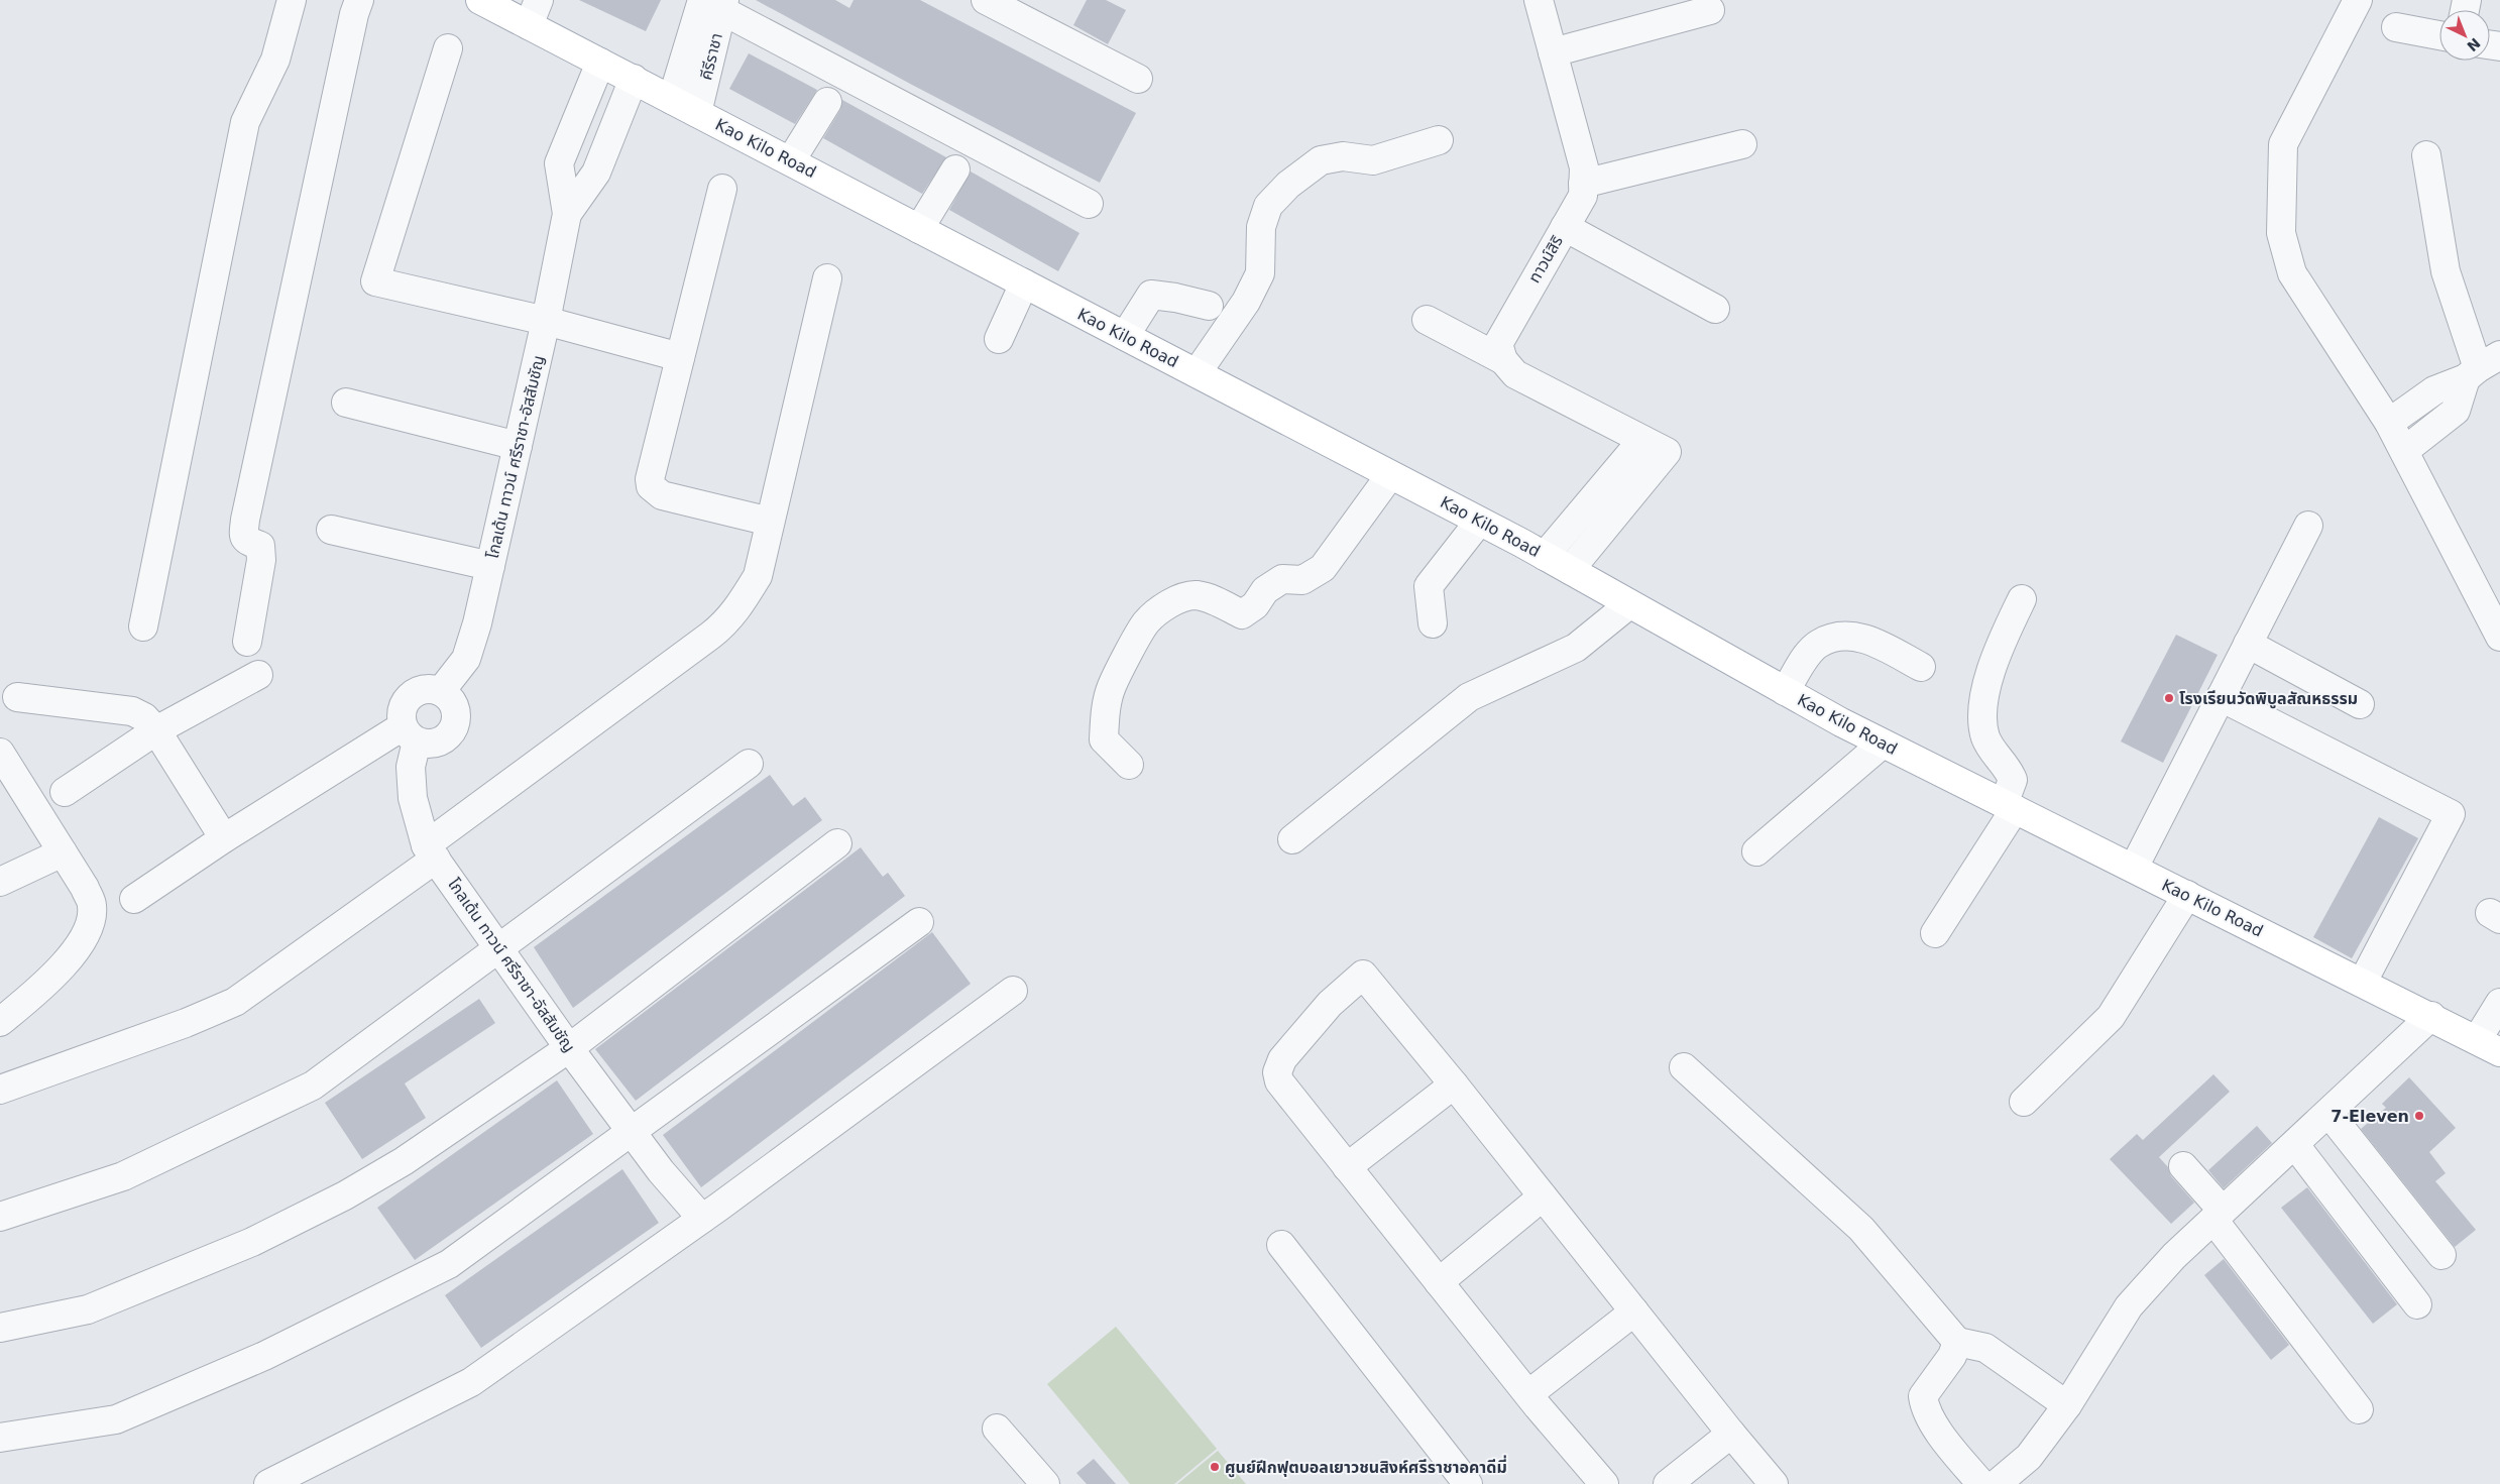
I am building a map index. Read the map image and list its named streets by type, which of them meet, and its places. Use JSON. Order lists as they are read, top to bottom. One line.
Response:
{"streets":{"main road":["Kao Kilo Road"],"street":["คีรีราชา","ทาวน์สิริ","โกลเด้น ทาวน์ ศรีราชา-อัสสัมชัญ"]},"crossings":[["คีรีราชา","Kao Kilo Road"],["Kao Kilo Road","โกลเด้น ทาวน์ ศรีราชา-อัสสัมชัญ"]],"places":["โรงเรียนวัดพิบูลสัณหธรรม","7-Eleven","ศูนย์ฝีกฟุตบอลเยาวชนสิงห์ศรีราชาอคาดีมี่"],"north":"bottom right"}
